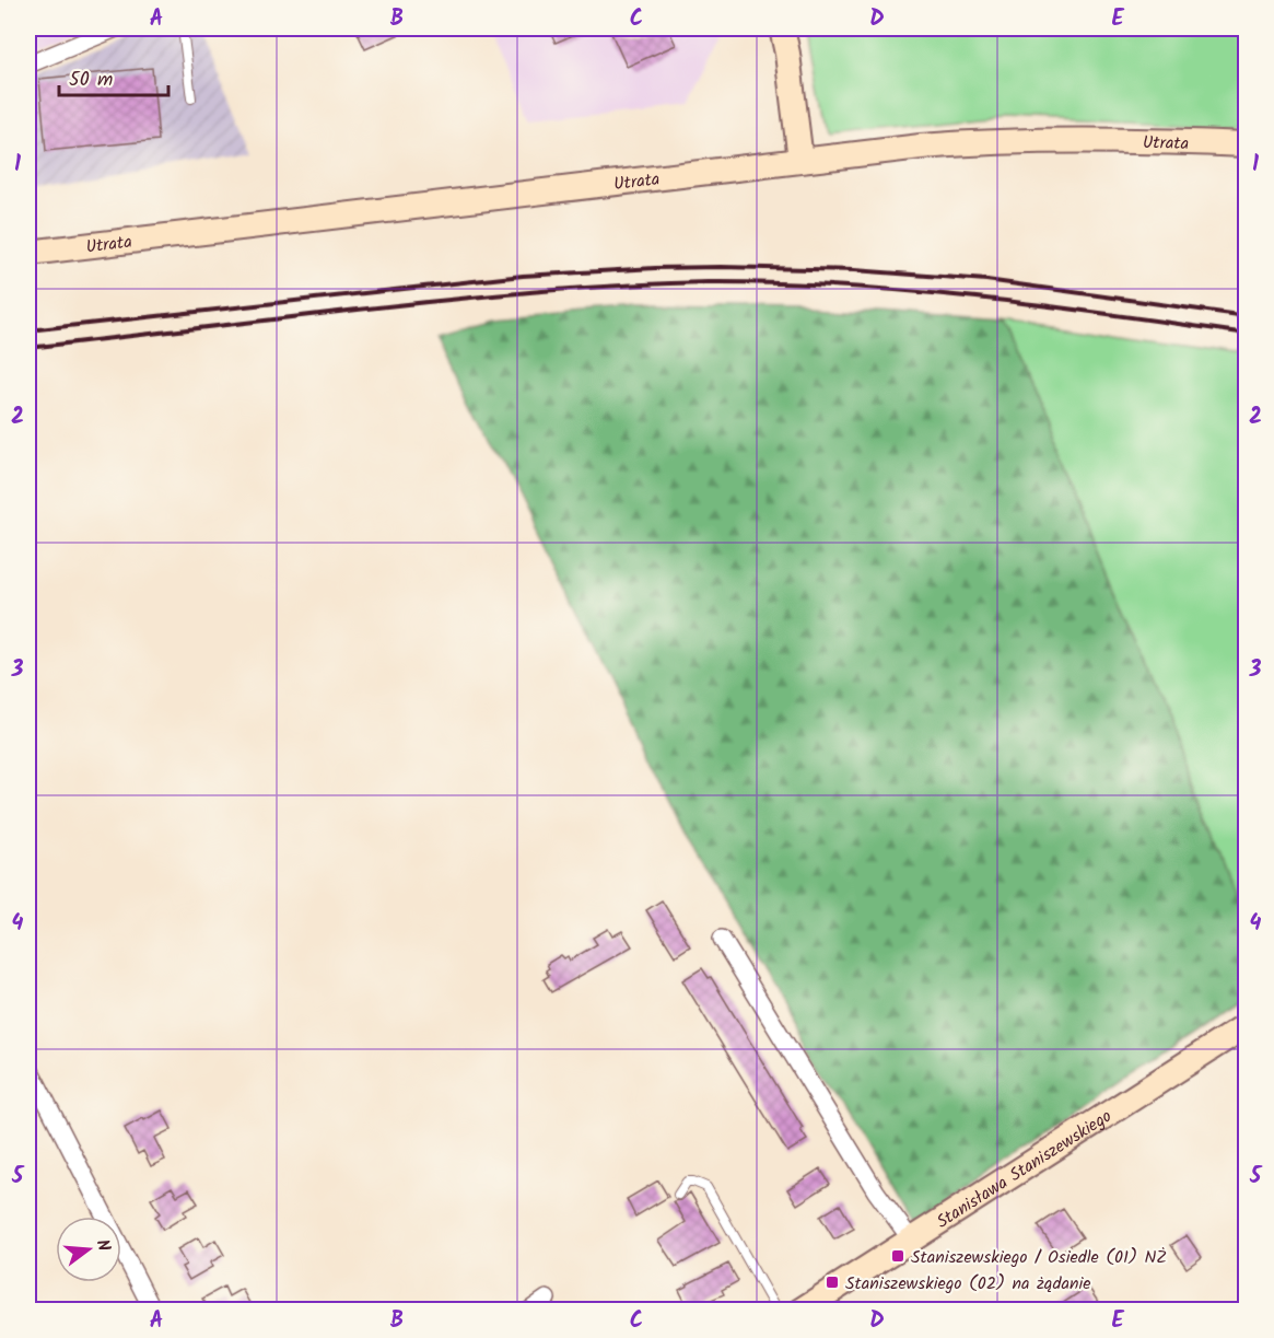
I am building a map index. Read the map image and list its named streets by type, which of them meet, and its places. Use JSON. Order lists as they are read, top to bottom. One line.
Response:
{"streets":{"main road":["Utrata","Stanisława Staniszewskiego"]},"places":{"transit":["Staniszewskiego / Osiedle (01) NŻ","Staniszewskiego (02) na żądanie"]},"scale_bar":"50 m","north":"right","grid":{"columns":["A","B","C","D","E"],"rows":["1","2","3","4","5"]}}
